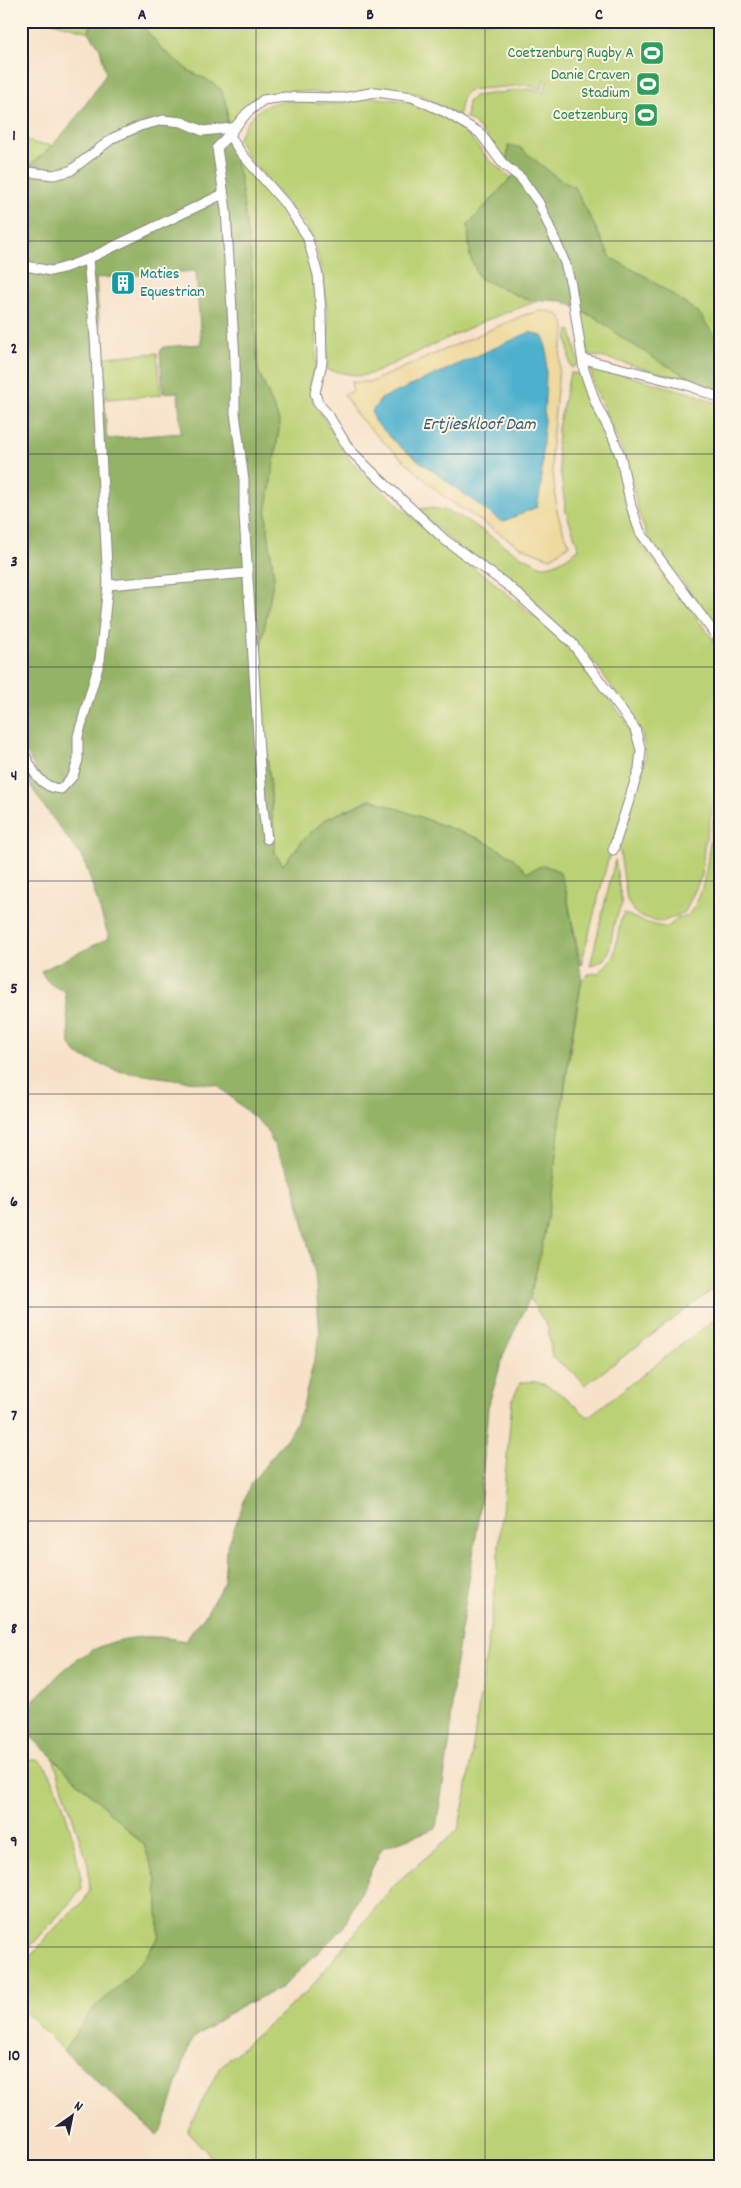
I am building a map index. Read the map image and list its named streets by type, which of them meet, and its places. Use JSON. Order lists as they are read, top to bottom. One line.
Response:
{"water":["Ertjieskloof Dam"],"places":{"sports":["Coetzenburg Rugby A","Danie Craven Stadium","Coetzenburg"],"building":["Maties Equestrian"]},"north":"top right","grid":{"columns":["A","B","C"],"rows":["1","2","3","4","5","6","7","8","9","10"]}}
